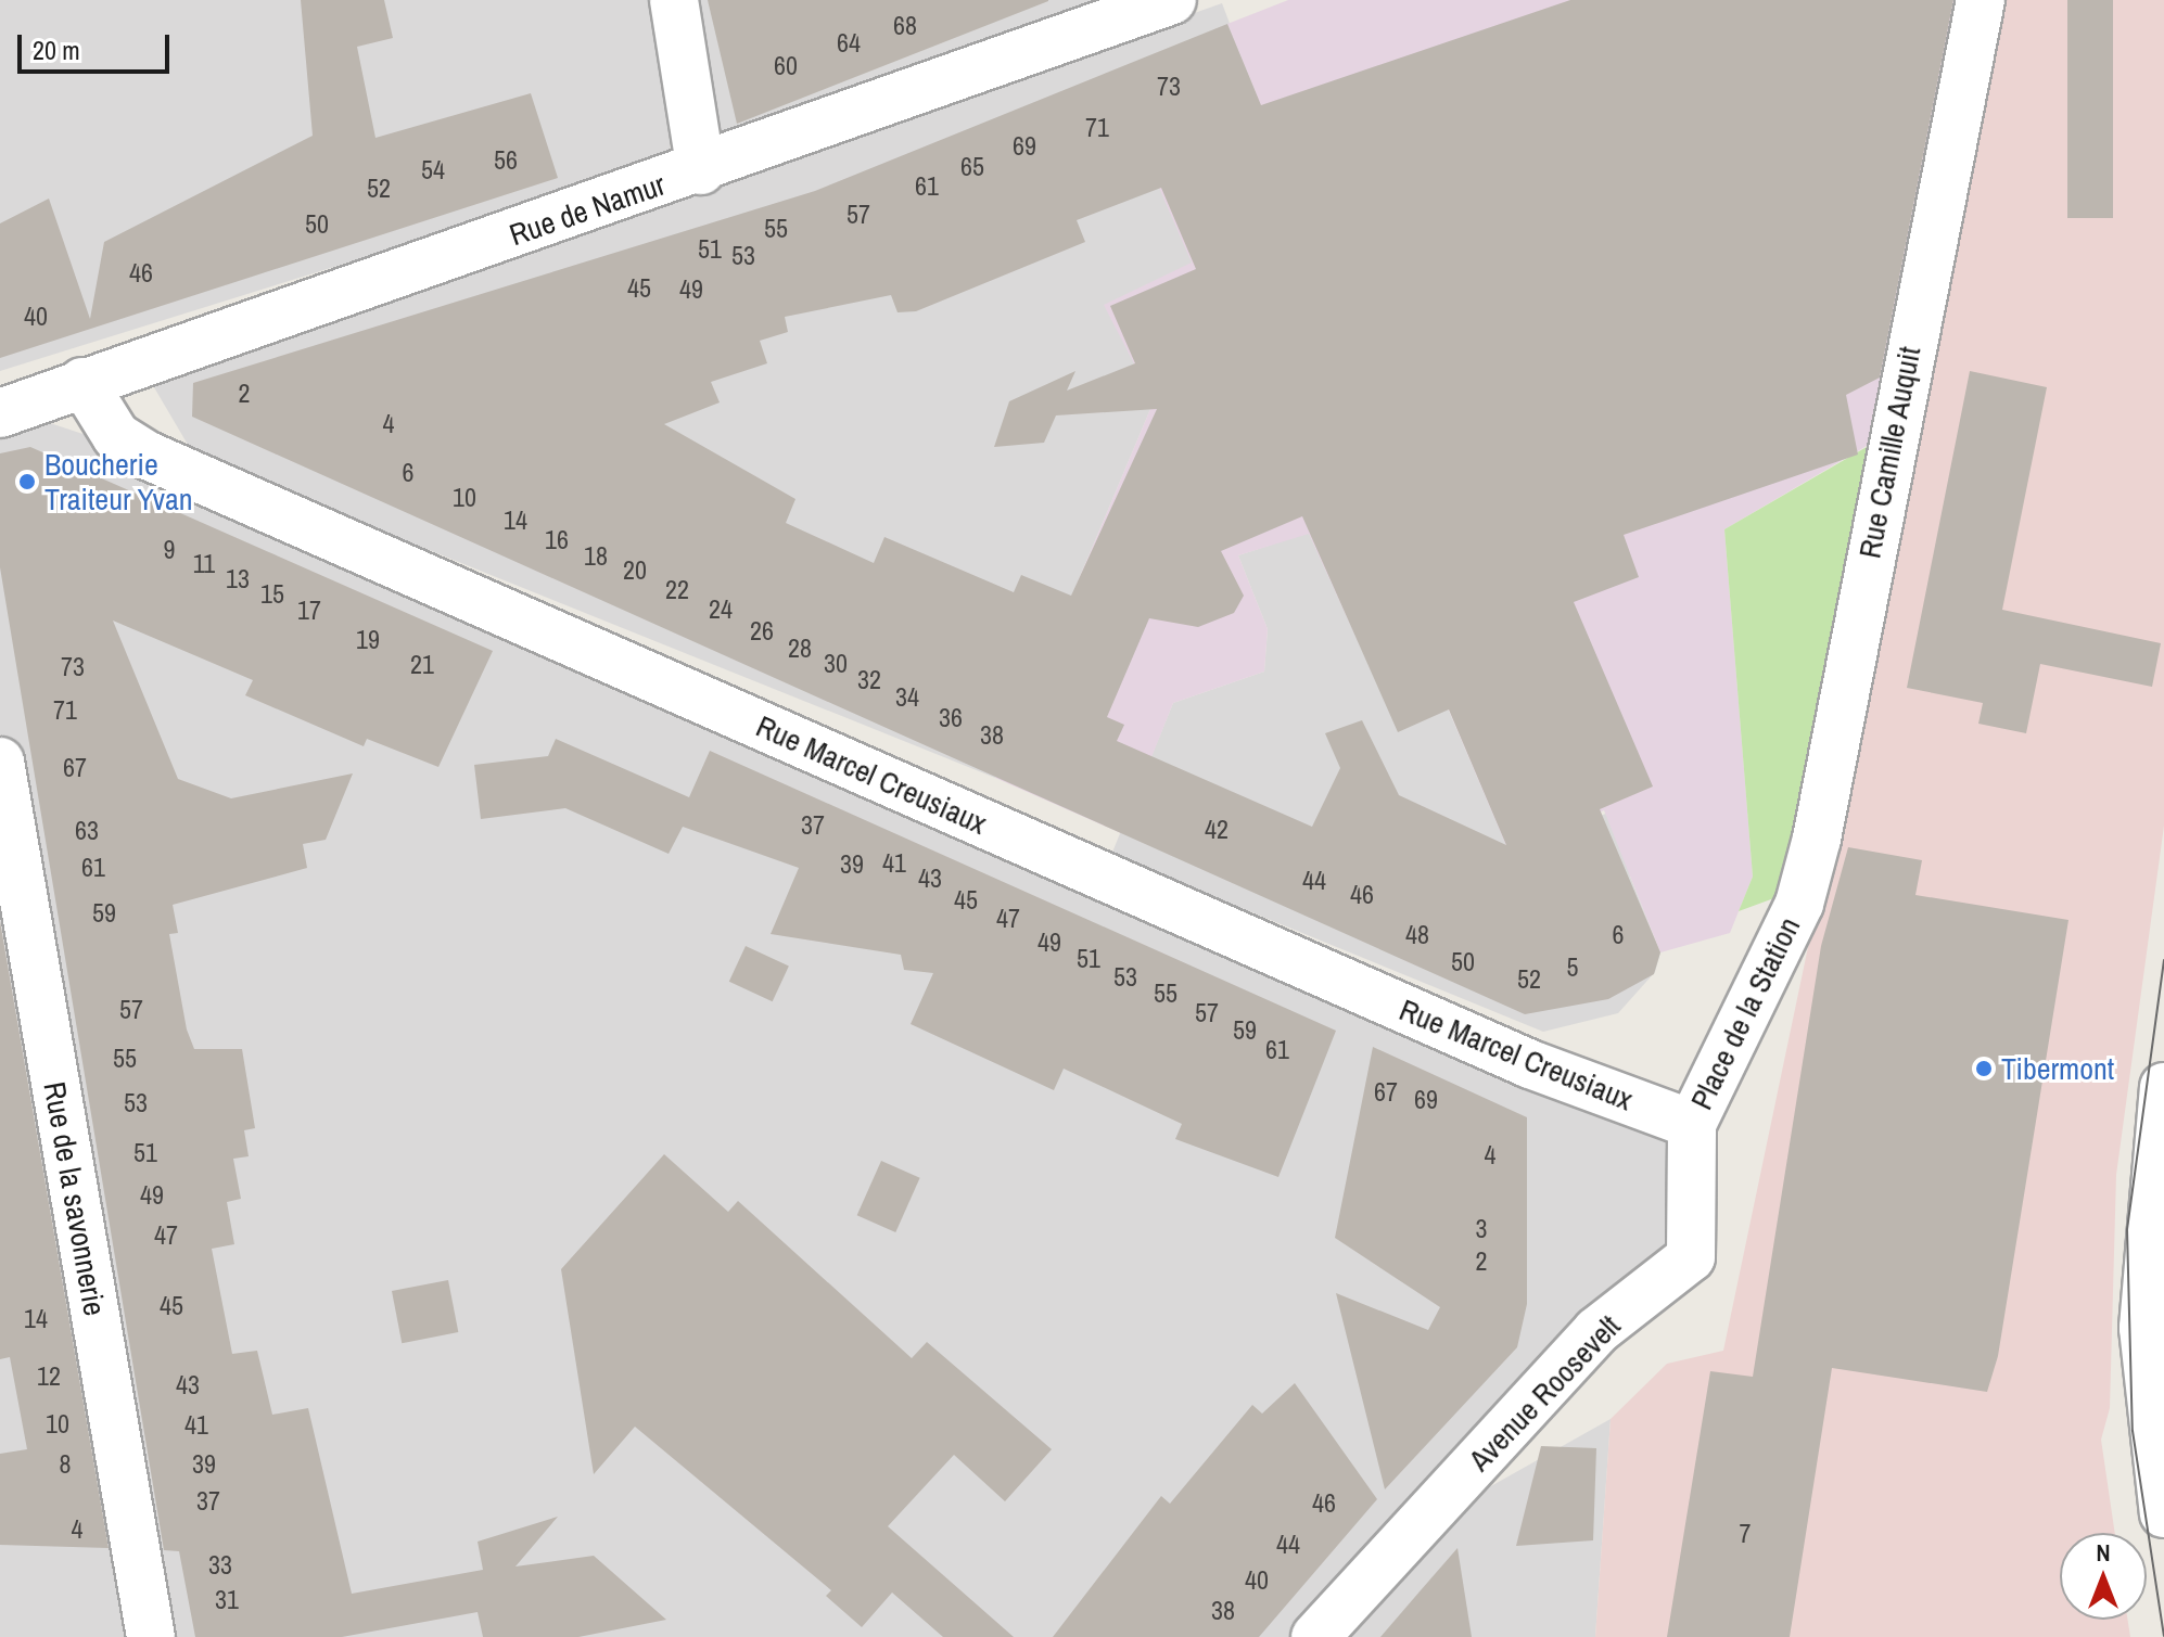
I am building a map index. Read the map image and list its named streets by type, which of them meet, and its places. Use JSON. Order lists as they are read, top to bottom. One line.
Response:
{"streets":{"street":["Rue de Namur","Rue Camille Auquit","Rue Marcel Creusiaux","Place de la Station","Rue de la savonnerie","Avenue Roosevelt"]},"crossings":[["Rue de Namur","Rue Marcel Creusiaux"],["Rue Camille Auquit","Place de la Station"],["Rue Marcel Creusiaux","Place de la Station"],["Rue Marcel Creusiaux","Avenue Roosevelt"],["Place de la Station","Avenue Roosevelt"]],"places":["Boucherie Traiteur Yvan","Tibermont"],"house_numbers":["68","64","60","73","71","69","56","65","54","61","52","57","50","55","51","53","46","45","49","40","2","4","6","10","14","16","9","18","11","20","13","22","15","24","17","26","19","28","30","21","73","32","34","71","36","38","67","37","42","63","41","39","61","43","44","46","45","59","47","48","6","49","51","50","5","53","52","55","57","57","59","61","55","67","69","53","51","4","49","3","47","2","45","14","12","43","10","41","8","39","37","46","4","7","44","33","40","31","38"],"scale_bar":"20 m","north":"top"}
